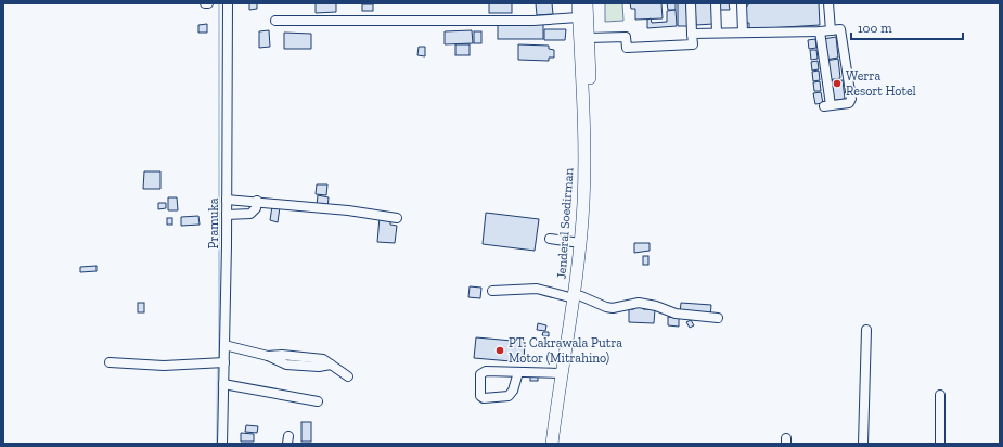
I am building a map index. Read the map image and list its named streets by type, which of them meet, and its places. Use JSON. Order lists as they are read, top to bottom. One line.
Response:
{"streets":{"highway":["Jenderal Soedirman"],"street":["Pramuka"]},"places":["Werra Resort Hotel","PT. Cakrawala Putra Motor (Mitrahino)"],"scale_bar":"100 m"}
